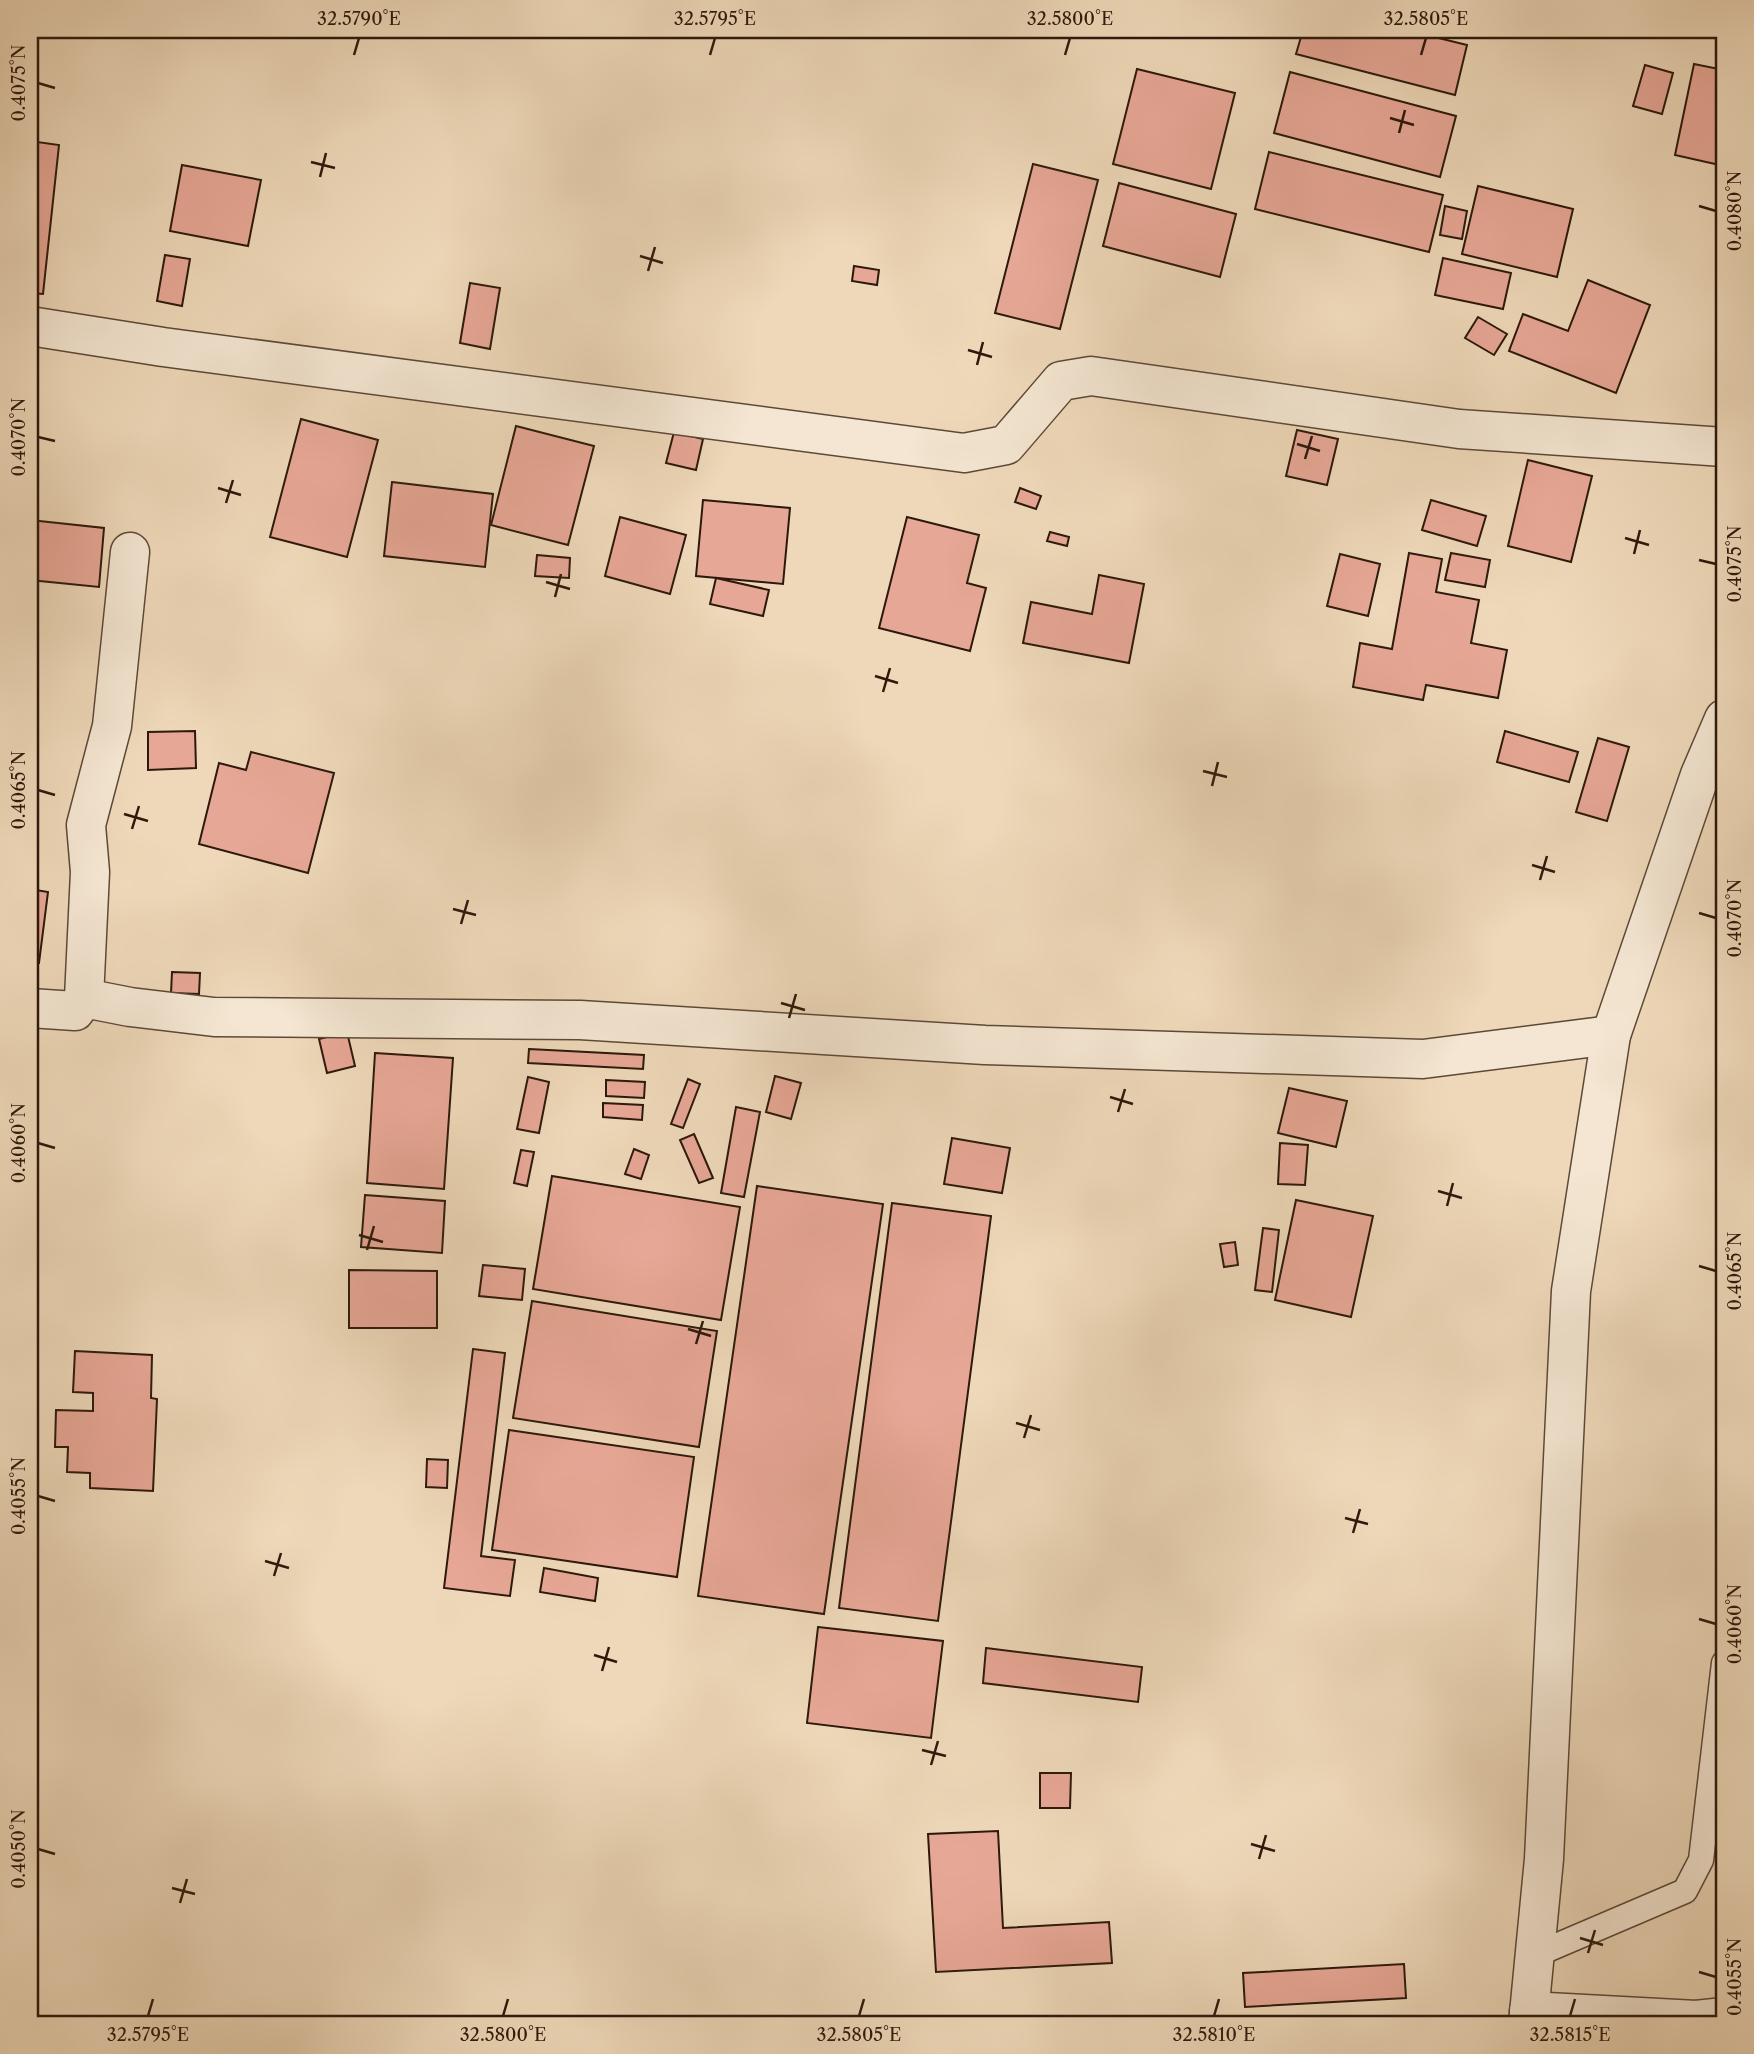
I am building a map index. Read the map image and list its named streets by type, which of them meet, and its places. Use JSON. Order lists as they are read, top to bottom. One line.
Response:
{"coordinates":["32.5790°E","32.5795°E","32.5800°E","32.5805°E","0.4075°N","0.4080°N","0.4070°N","0.4065°N","0.4060°N","0.4055°N","0.4050°N","32.5810°E","32.5815°E"]}
